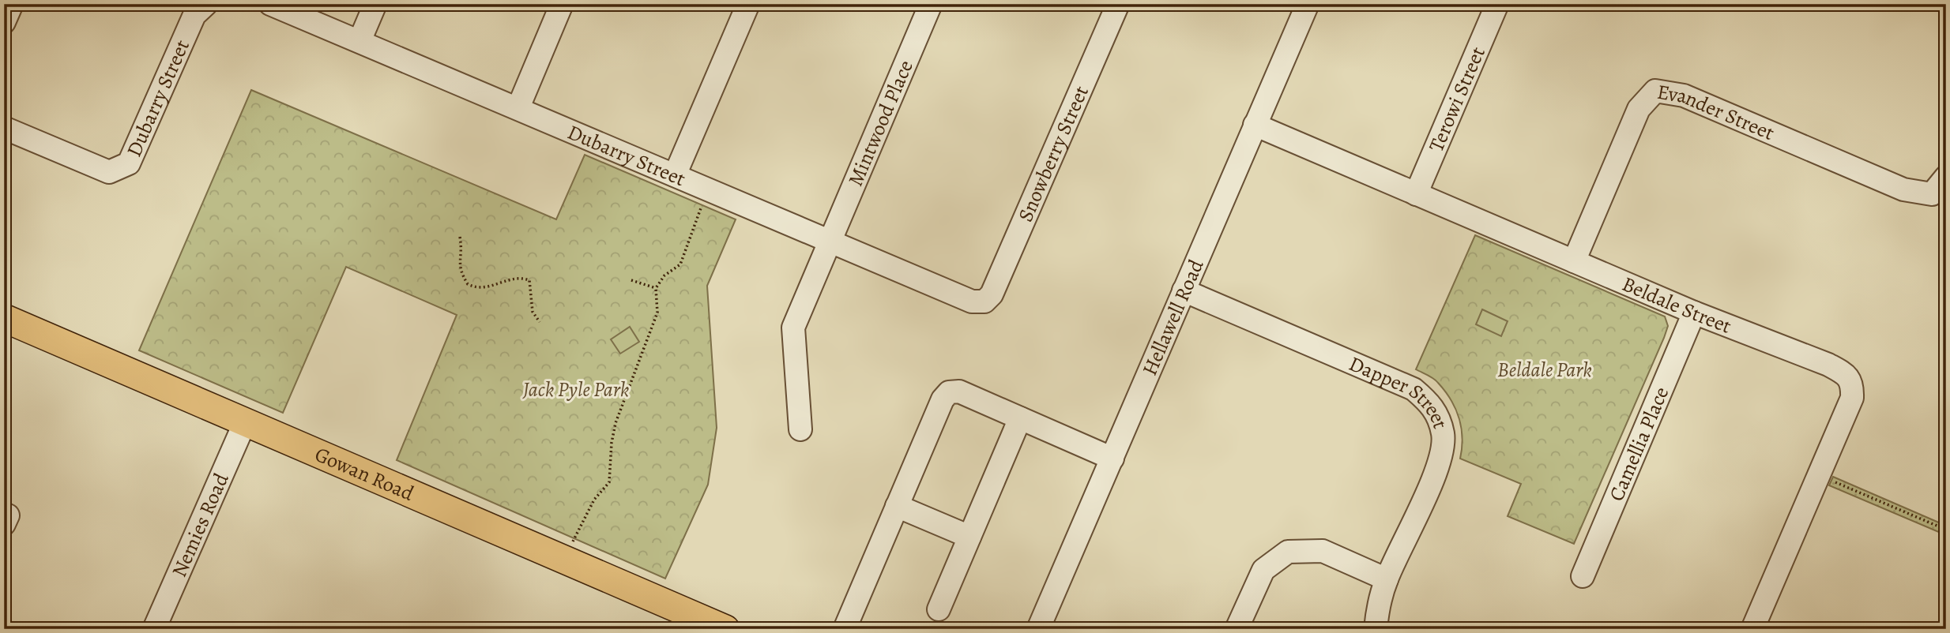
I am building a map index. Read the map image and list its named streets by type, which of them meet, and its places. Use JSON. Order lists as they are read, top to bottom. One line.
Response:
{"streets":{"main road":["Gowan Road"],"street":["Dubarry Street","Terowi Street","Evander Street","Mintwood Place","Snowberry Street","Beldale Street","Hellawell Road","Dapper Street","Camellia Place","Nemies Road"]},"crossings":[["Dubarry Street","Mintwood Place"],["Dubarry Street","Snowberry Street"],["Terowi Street","Beldale Street"],["Evander Street","Beldale Street"],["Beldale Street","Hellawell Road"],["Beldale Street","Camellia Place"],["Hellawell Road","Dapper Street"],["Gowan Road","Nemies Road"]],"parks":["Beldale Park","Jack Pyle Park"]}
